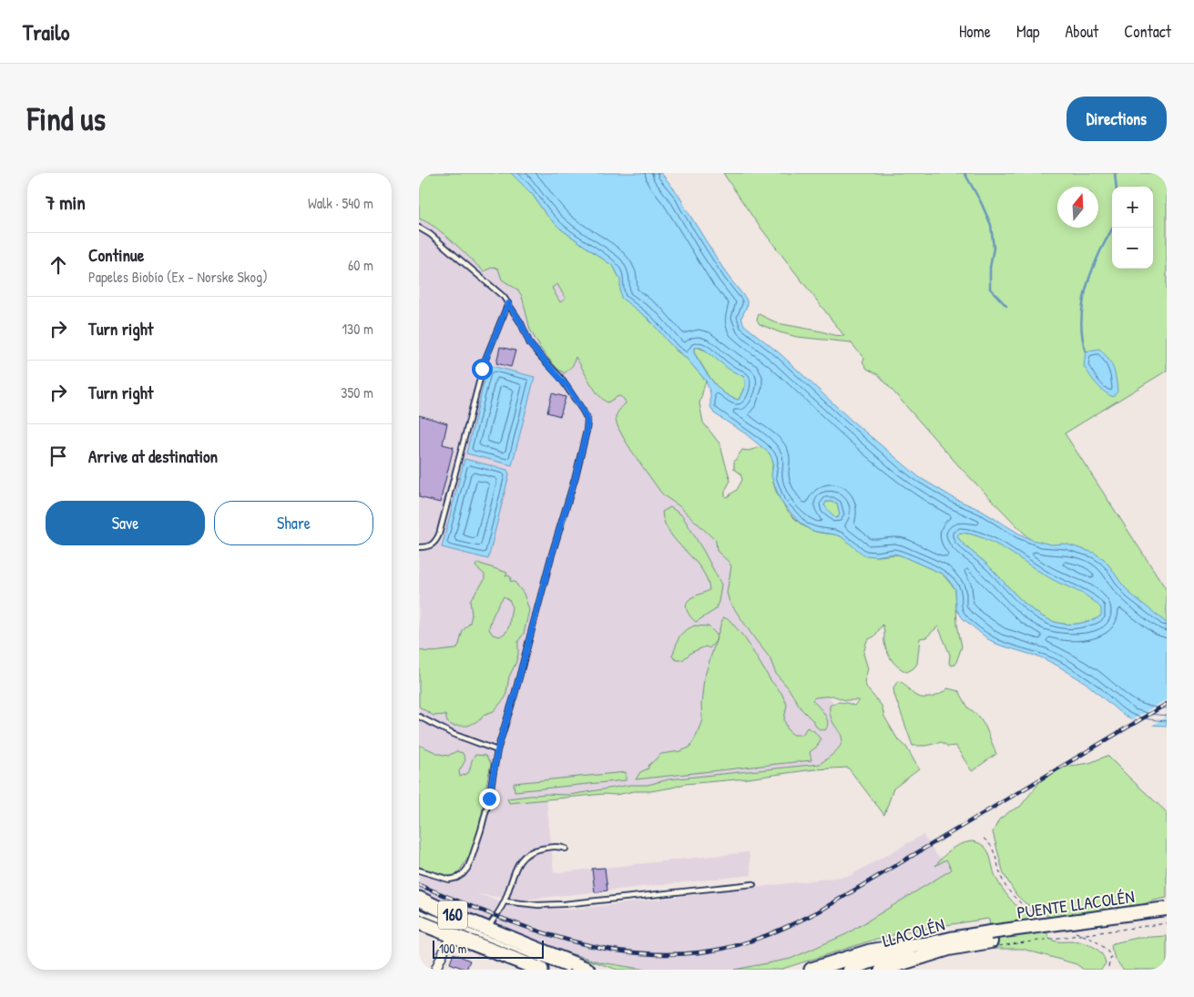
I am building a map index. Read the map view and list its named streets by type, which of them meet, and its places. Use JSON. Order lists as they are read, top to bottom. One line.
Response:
{"streets":{"highway":["160"],"main road":["PUENTE LLACOLÉN","LLACOLÉN"]},"crossings":[["PUENTE LLACOLÉN","LLACOLÉN"]],"scale_bar":"100 m","north":"top","page":{"header":"Trailo","nav":["Home","Map","About","Contact"],"buttons":["Directions",["Save","Share"]],"title":"Find us","heading":["7 min","Walk · 540 m"],"map_buttons":["+","−"],"list":[["Continue","Papeles Biobío (Ex - Norske Skog)","60 m"],["Turn right","130 m"],["Turn right","350 m"],"Arrive at destination"],"scale":"100 m"}}
